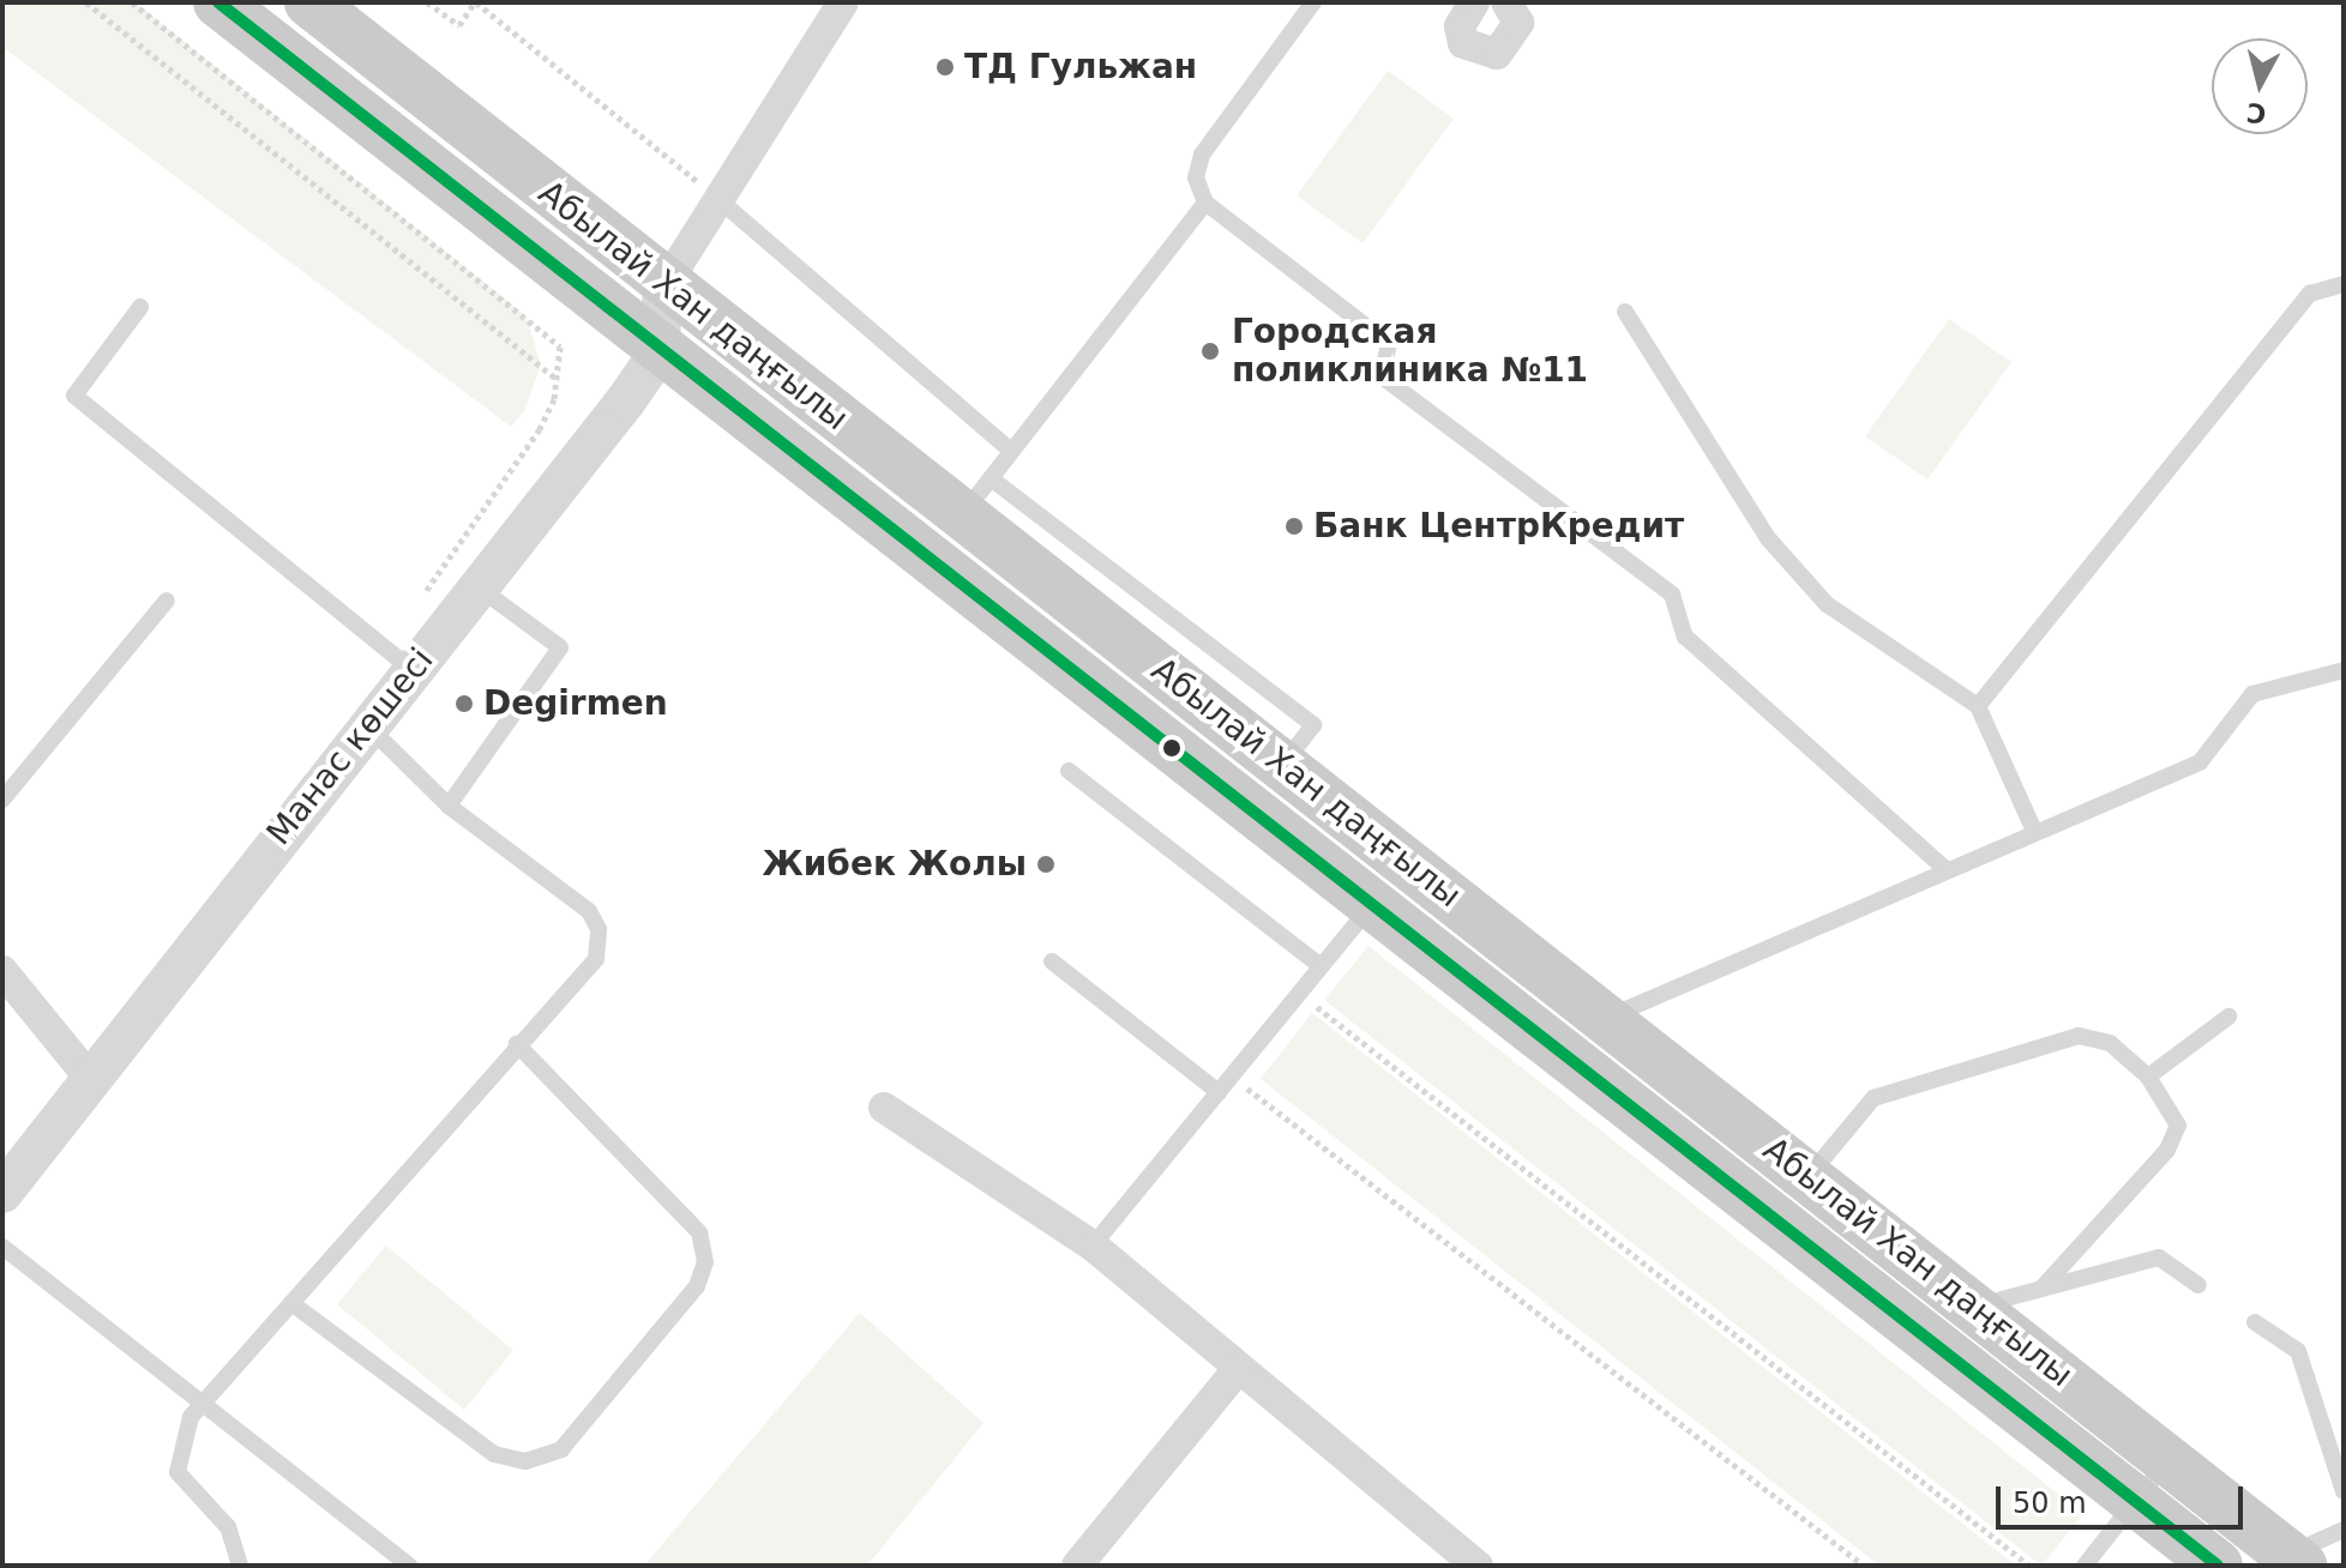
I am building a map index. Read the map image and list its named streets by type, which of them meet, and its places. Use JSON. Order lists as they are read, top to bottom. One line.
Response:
{"streets":{"main road":["Абылай Хан даңғылы"],"street":["Манас көшесі"]},"crossings":[["Абылай Хан даңғылы","Манас көшесі"]],"places":["ТД Гульжан","Городская поликлиника №11","Банк ЦентрКредит","Degirmen","Жибек Жолы"],"scale_bar":"50 m","north":"bottom"}
